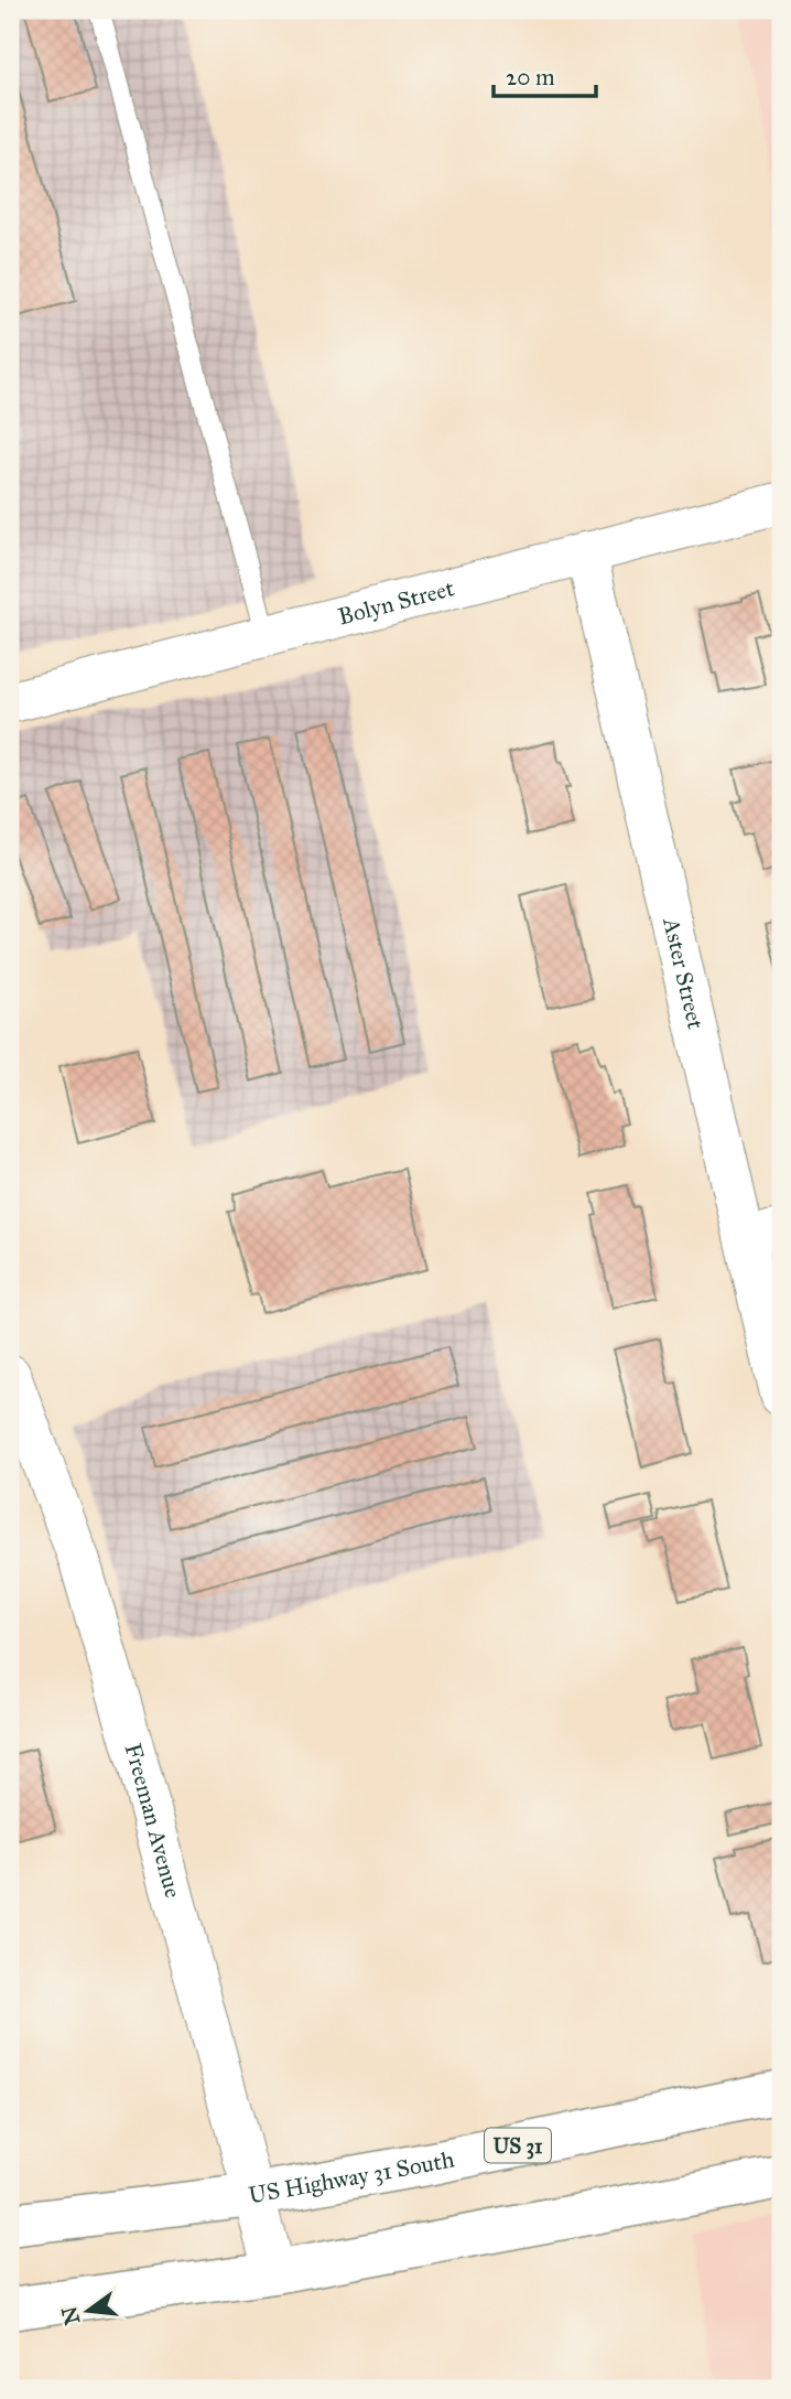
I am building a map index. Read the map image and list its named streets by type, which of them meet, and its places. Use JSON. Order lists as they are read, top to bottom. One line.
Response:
{"streets":{"main road":["US 31","US Highway 31 South"],"street":["Bolyn Street","Aster Street","Freeman Avenue"]},"crossings":[["Bolyn Street","Aster Street"],["Freeman Avenue","US Highway 31 South"]],"scale_bar":"20 m","north":"left"}
